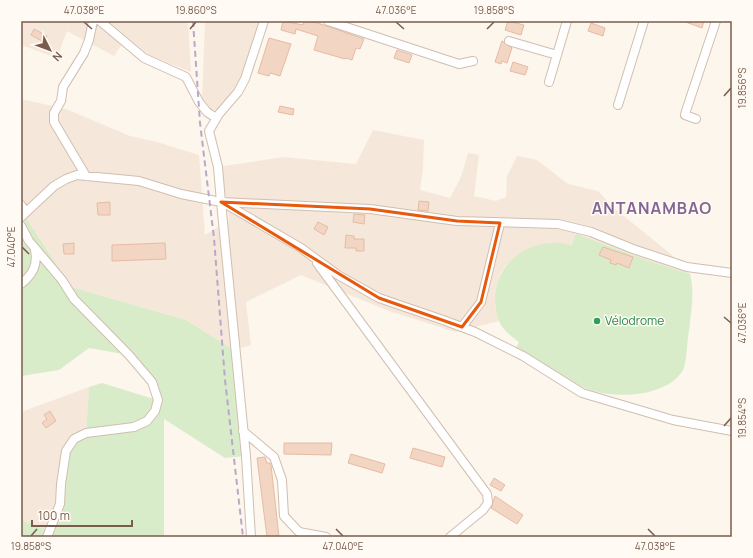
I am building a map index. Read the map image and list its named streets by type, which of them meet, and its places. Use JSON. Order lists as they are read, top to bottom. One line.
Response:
{"districts":["ANTANAMBAO"],"places":["Vélodrome"],"scale_bar":"100 m","north":"bottom right","coordinates":["47.038°E","19.860°S","47.036°E","19.858°S","19.856°S","47.040°E","19.854°S"]}
